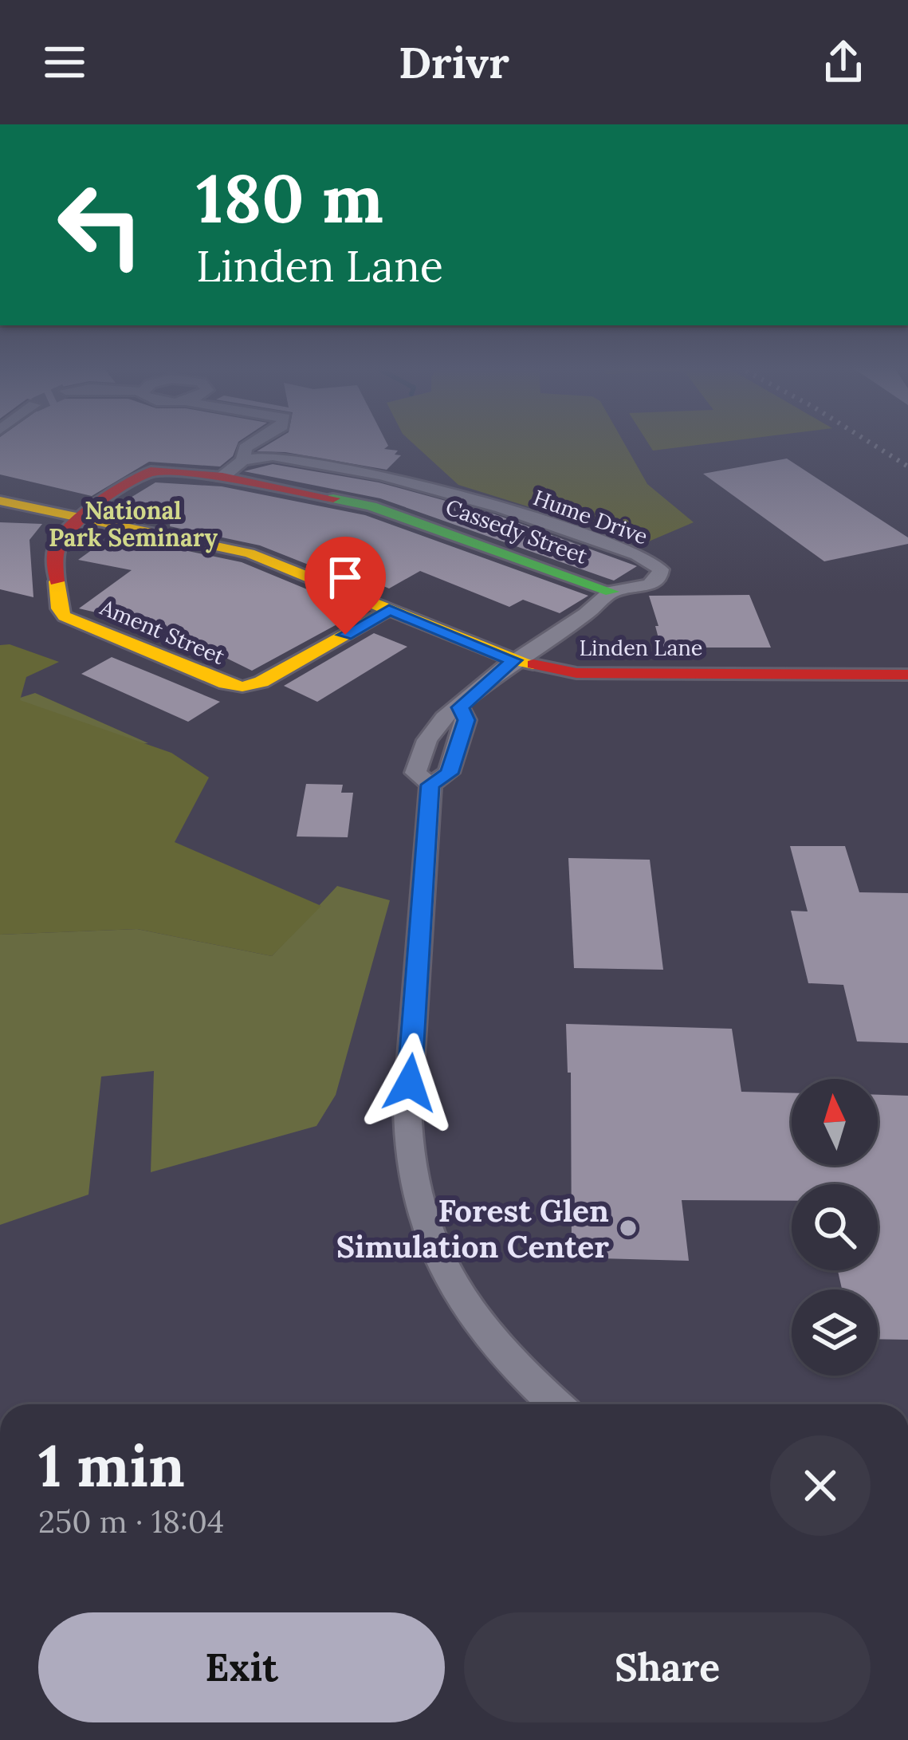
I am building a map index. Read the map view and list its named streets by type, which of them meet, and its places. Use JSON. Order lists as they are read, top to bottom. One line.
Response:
{"streets":{"street":["Hume Drive","Cassedy Street","Ament Street","Linden Lane"]},"crossings":[["Hume Drive","Cassedy Street"],["Hume Drive","Linden Lane"],["Cassedy Street","Ament Street"],["Cassedy Street","Linden Lane"],["Ament Street","Linden Lane"]],"districts":["National Park Seminary"],"places":["Forest Glen Simulation Center"],"north":"top","page":{"header":"Drivr","turn":["180 m","Linden Lane"],"heading":["1 min","250 m · 18:04"],"buttons":["Exit","Share"]}}
